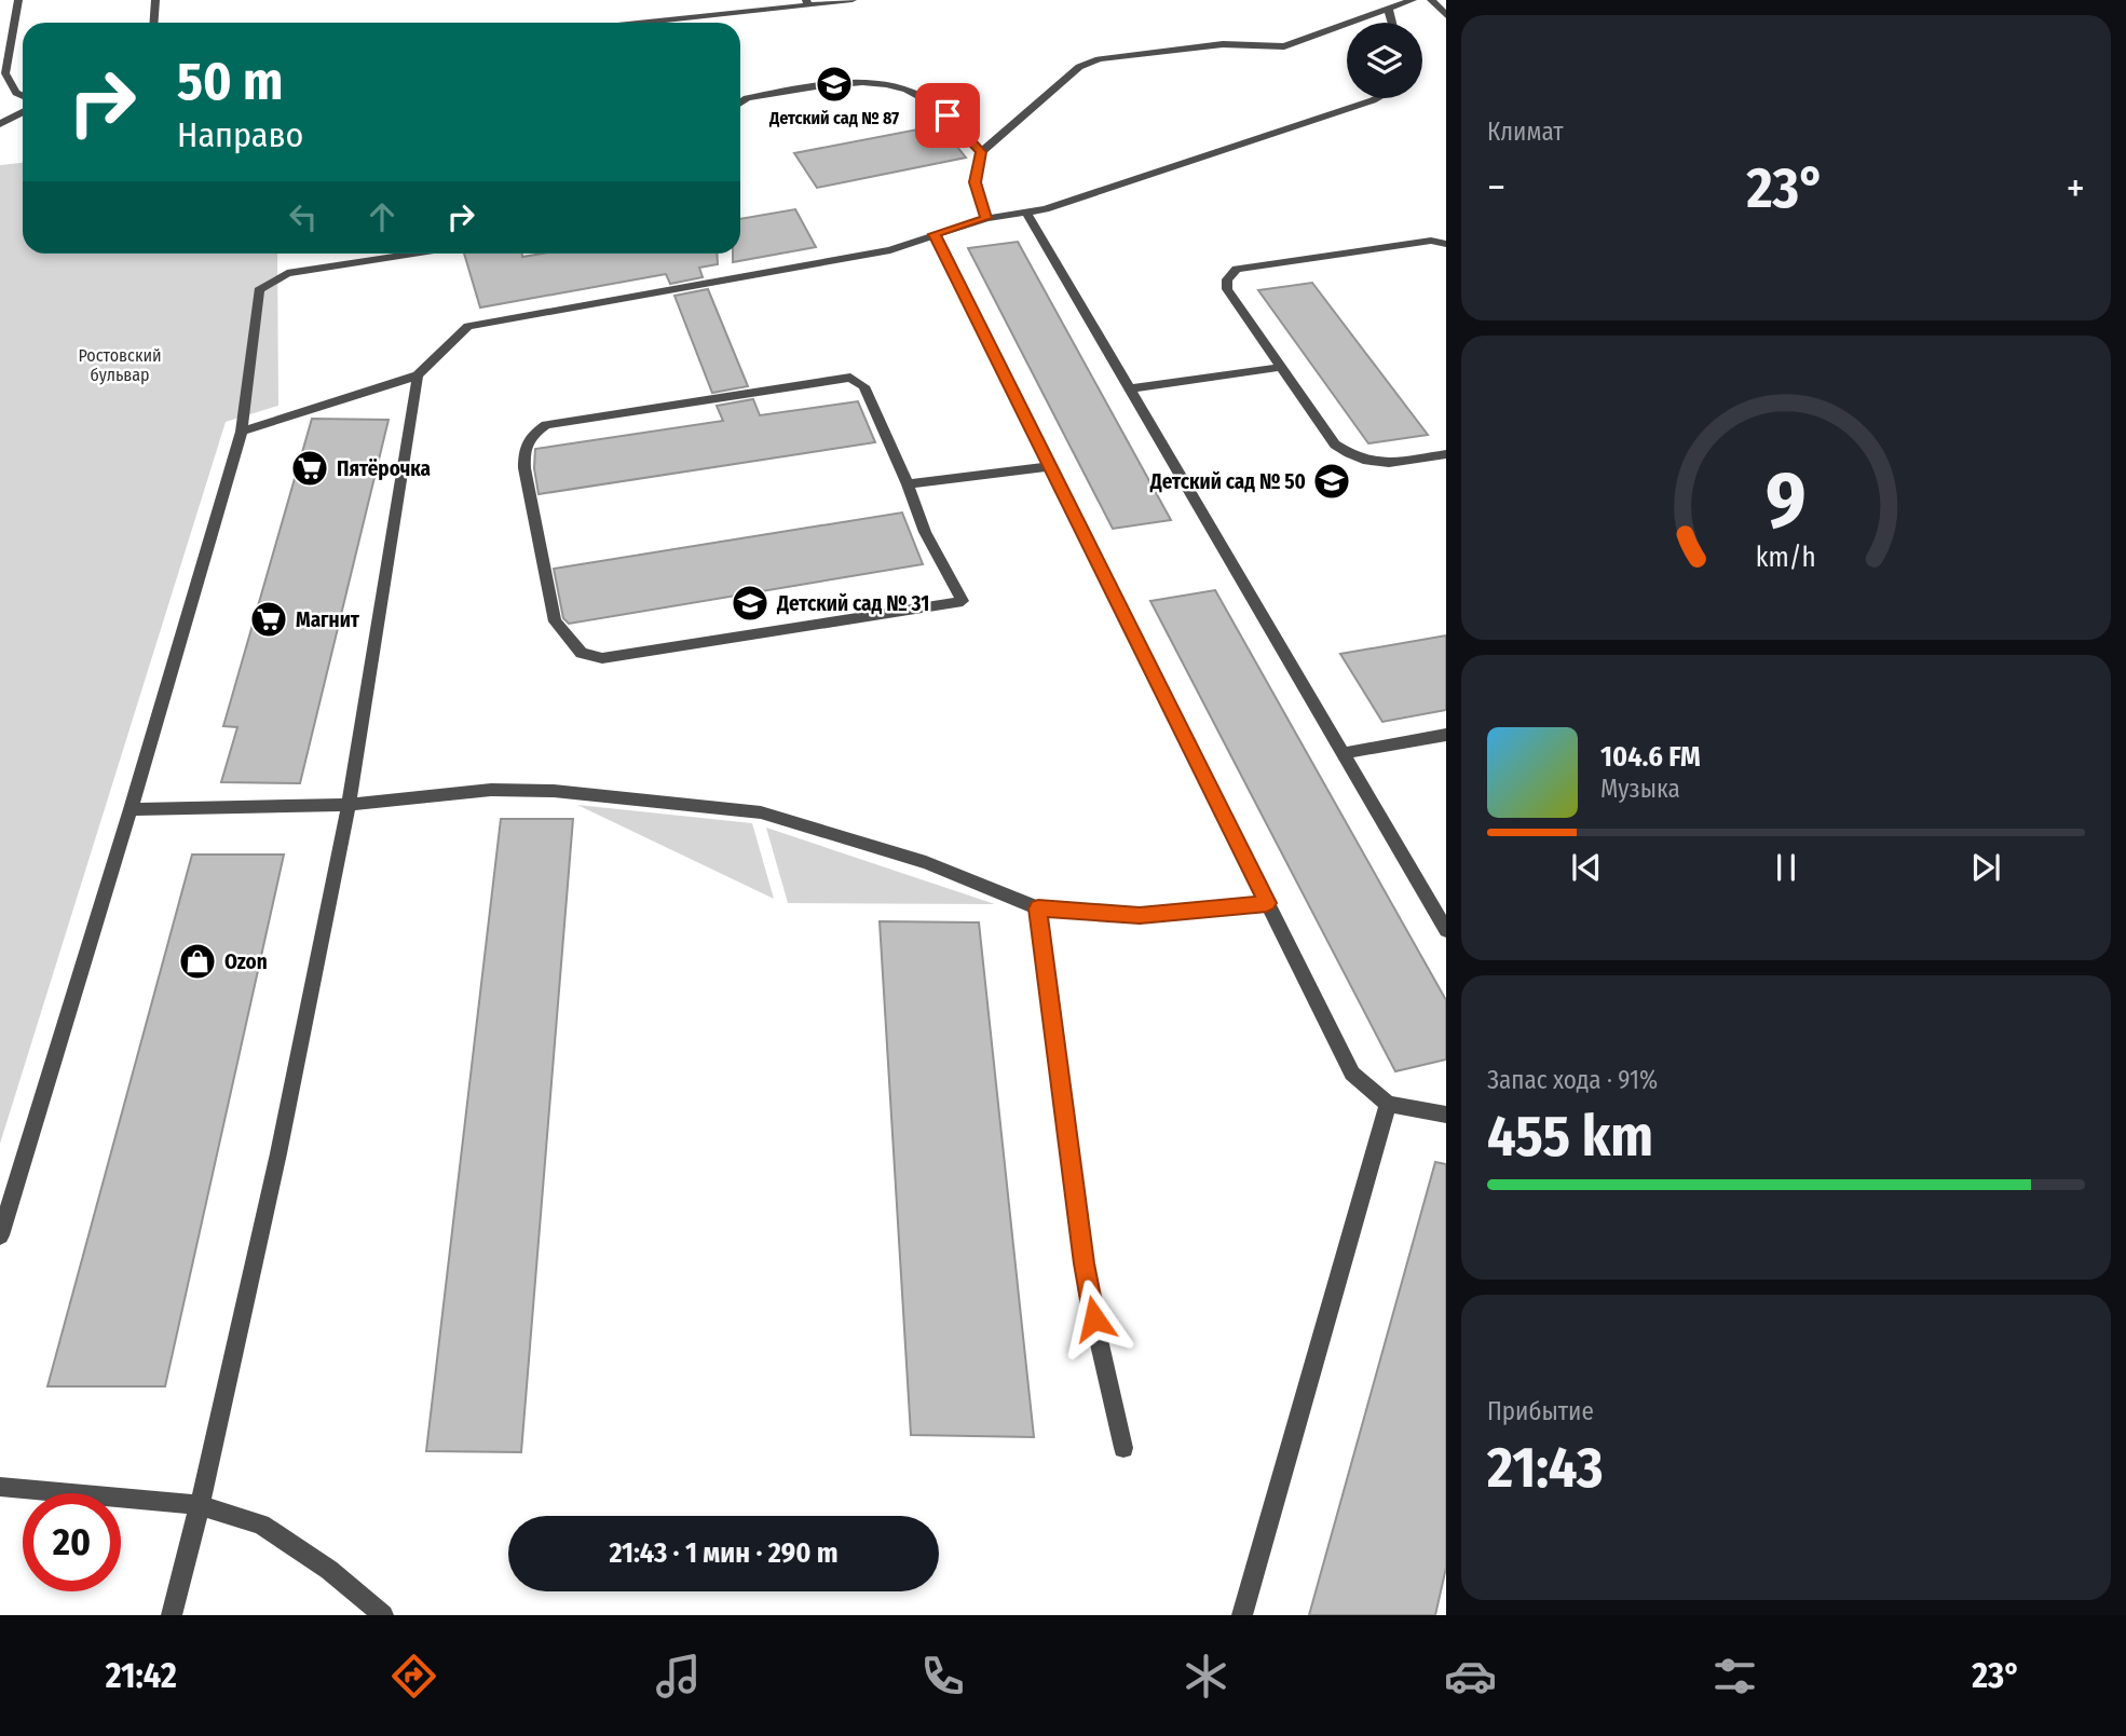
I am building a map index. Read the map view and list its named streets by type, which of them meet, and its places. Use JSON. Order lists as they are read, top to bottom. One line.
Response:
{"parks":["Ростовский бульвар"],"places":{"school or university":["Детский сад № 87","Детский сад № 50","Детский сад № 31"],"supermarket":["Пятёрочка","Магнит"],"shop":["Ozon"]},"page":{"tile":["Климат",["Запас хода · 91%","455 km"],["Прибытие","21:43"]],"turn":["50 m","Направо"],"heat":["−","23°","+"],"song":["104.6 FM","Музыка"],"limit":"20","trip":"21:43 · 1 мин · 290 m","tabs":["21:42","23°"],"gauge":["9","km/h"]}}
